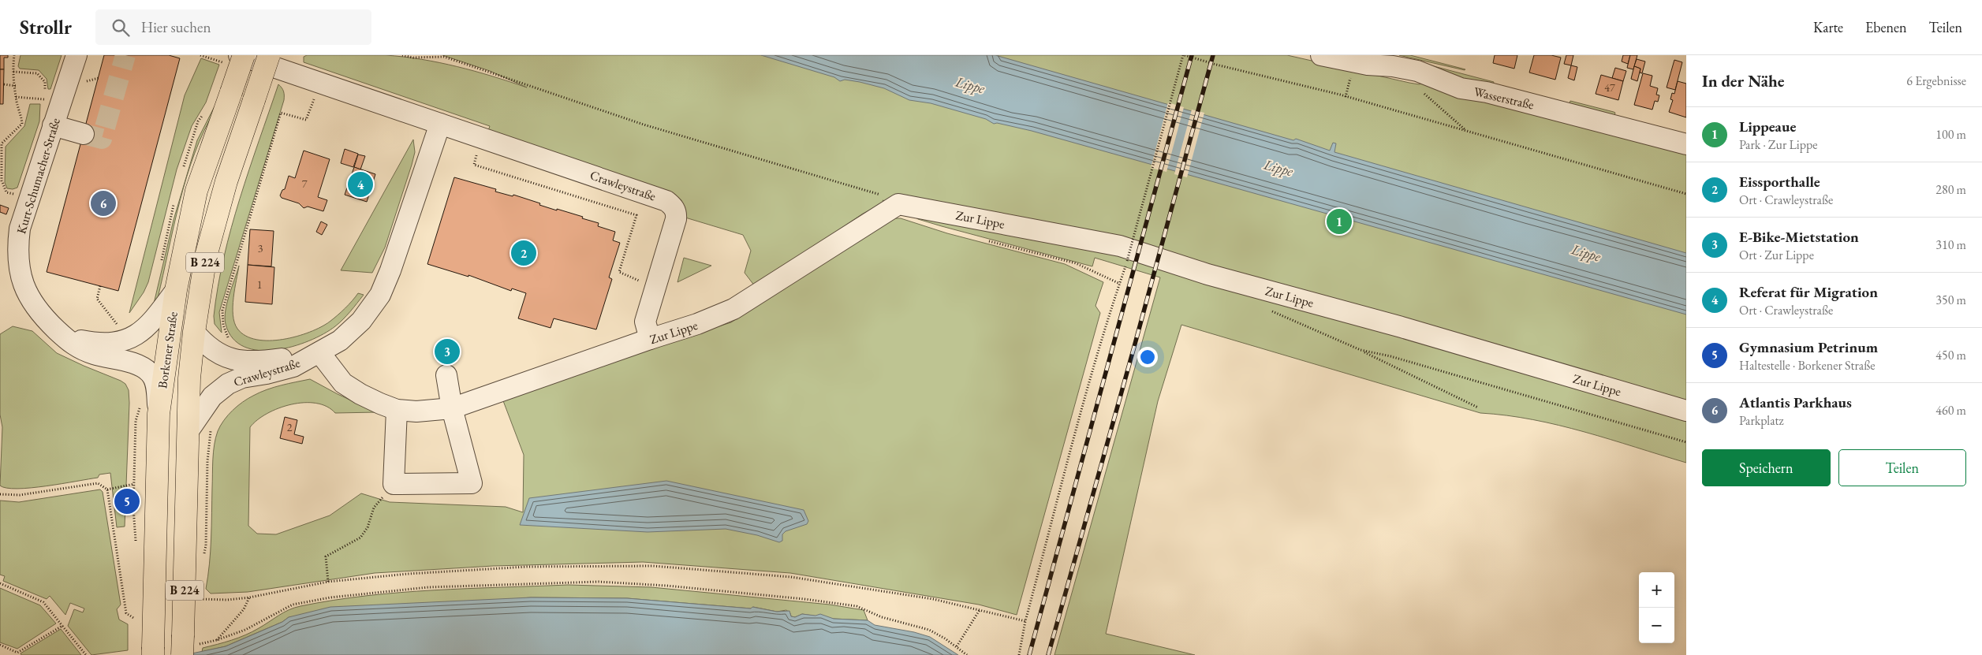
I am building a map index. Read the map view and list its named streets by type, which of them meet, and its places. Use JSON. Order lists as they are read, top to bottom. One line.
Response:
{"streets":{"main road":["B 224","Borkener Straße"],"street":["Wasserstraße","Kurt-Schumacher-Straße","Crawleystraße","Zur Lippe"]},"crossings":[["Kurt-Schumacher-Straße","Borkener Straße"],["Crawleystraße","Zur Lippe"],["Crawleystraße","Borkener Straße"]],"water":["Lippe"],"house_numbers":["47","7","3","1","2"],"page":{"header":"Strollr","search":"Hier suchen","nav":["Karte","Ebenen","Teilen"],"heading":["In der Nähe","6 Ergebnisse"],"list":[{"mark":"1","name":"Lippeaue","note":"Park · Zur Lippe","value":"100 m"},{"mark":"2","name":"Eissporthalle","note":"Ort · Crawleystraße","value":"280 m"},{"mark":"3","name":"E-Bike-Mietstation","note":"Ort · Zur Lippe","value":"310 m"},{"mark":"4","name":"Referat für Migration","note":"Ort · Crawleystraße","value":"350 m"},{"mark":"5","name":"Gymnasium Petrinum","note":"Haltestelle · Borkener Straße","value":"450 m"},{"mark":"6","name":"Atlantis Parkhaus","note":"Parkplatz","value":"460 m"}],"pins":["4","6","1","2","3","5"],"buttons":["Speichern","Teilen"],"map_buttons":["+","−"]}}
